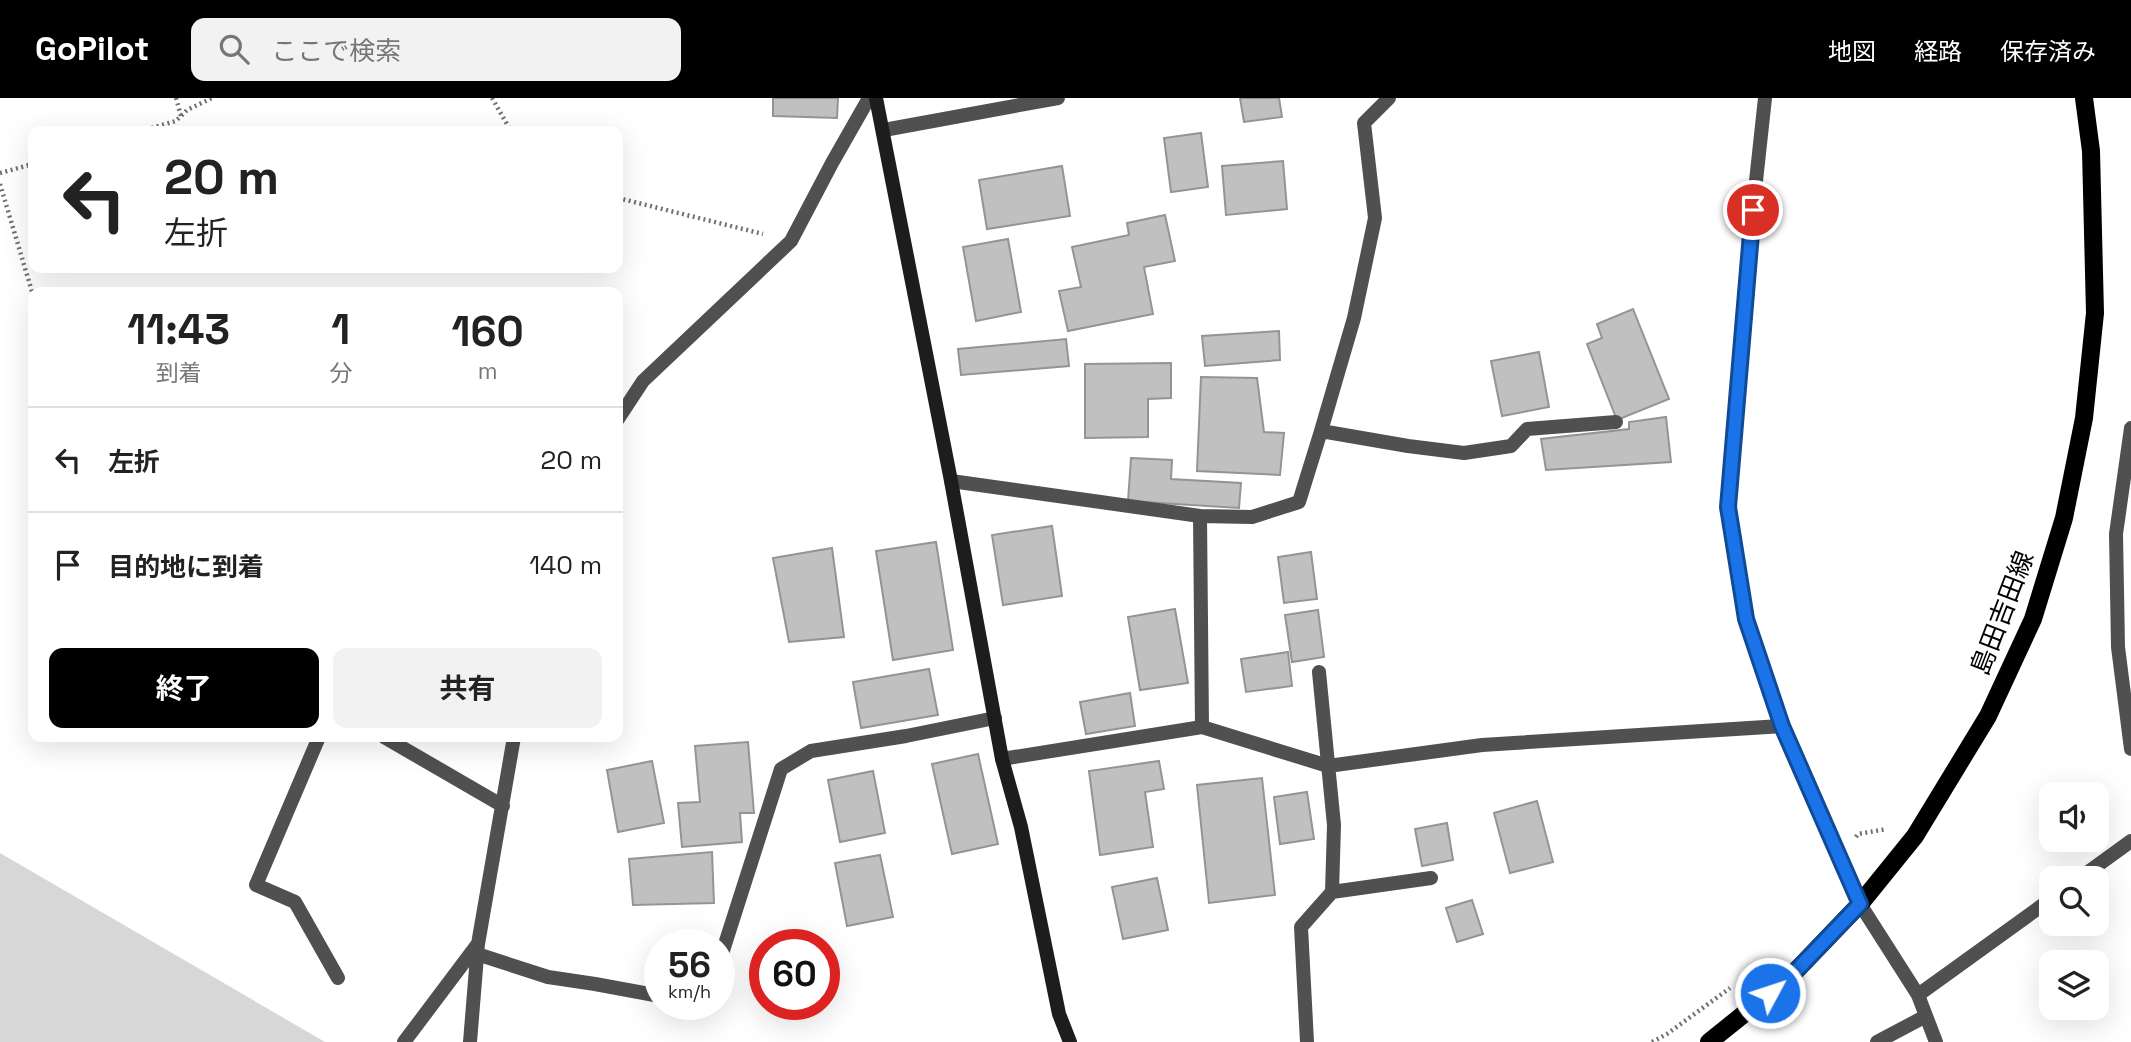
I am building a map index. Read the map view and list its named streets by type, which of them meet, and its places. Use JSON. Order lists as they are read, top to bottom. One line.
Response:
{"streets":{"main road":["島田吉田線"]},"page":{"header":"GoPilot","search":"ここで検索","nav":["地図","経路","保存済み"],"turn":["20 m","左折"],"eta":["11:43","到着","1","分","160","m"],"list":[{"name":"左折","value":"20 m"},{"name":"目的地に到着","value":"140 m"}],"buttons":["終了","共有"],"speed":"56 km/h","limit":"60"}}
